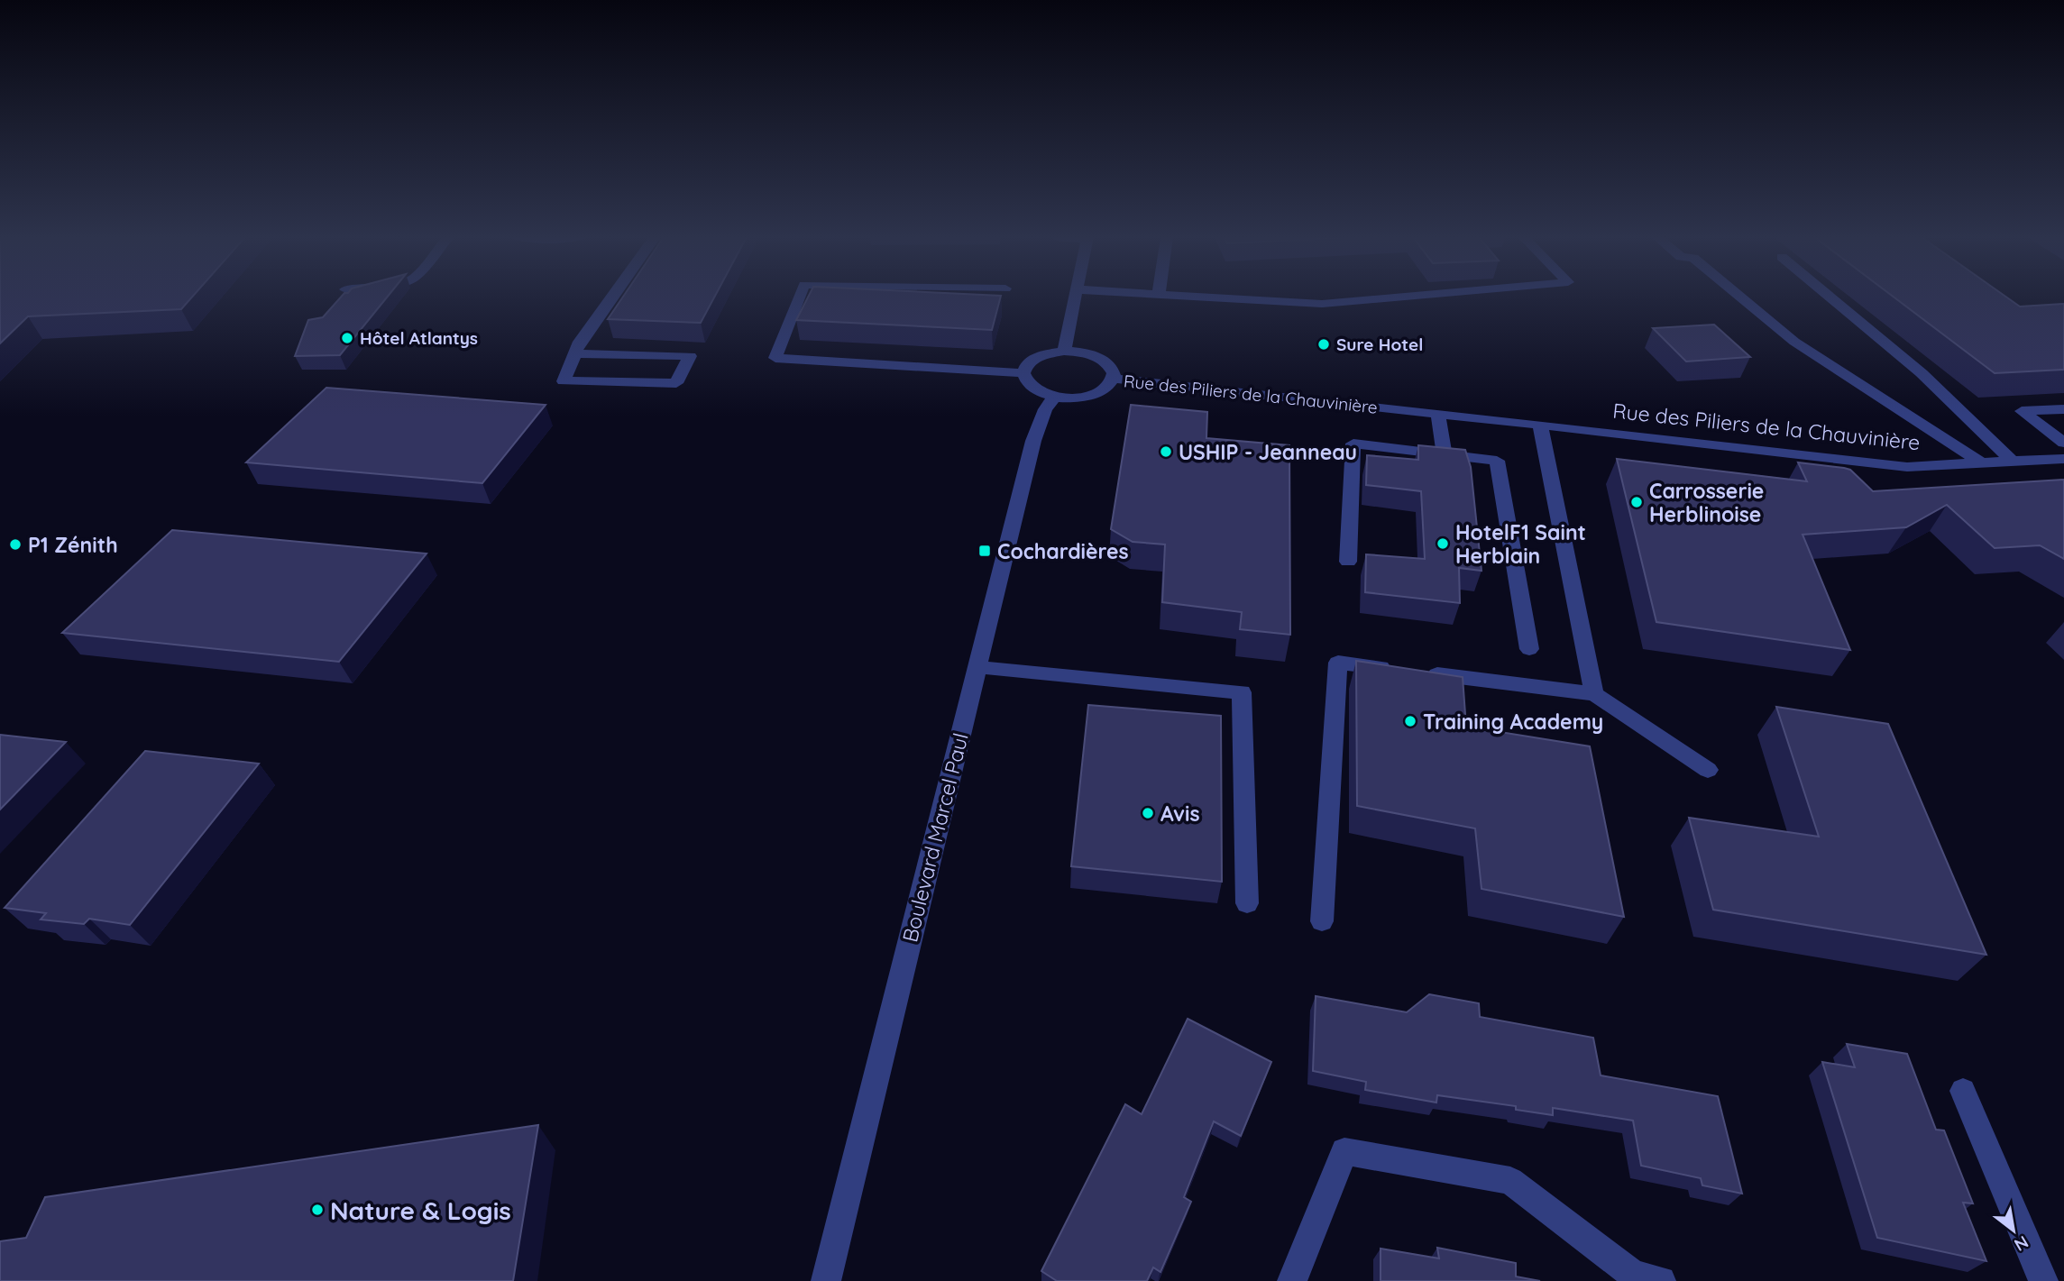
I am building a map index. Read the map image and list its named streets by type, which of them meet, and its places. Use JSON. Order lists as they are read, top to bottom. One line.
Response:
{"streets":{"street":["Rue des Piliers de la Chauvinière","Boulevard Marcel Paul"]},"places":{"other":["Hôtel Atlantys","Sure Hotel","USHIP - Jeanneau","Carrosserie Herblinoise","HotelF1 Saint Herblain","P1 Zénith","Training Academy","Avis","Nature & Logis"],"transit":["Cochardières"]},"north":"bottom right"}
